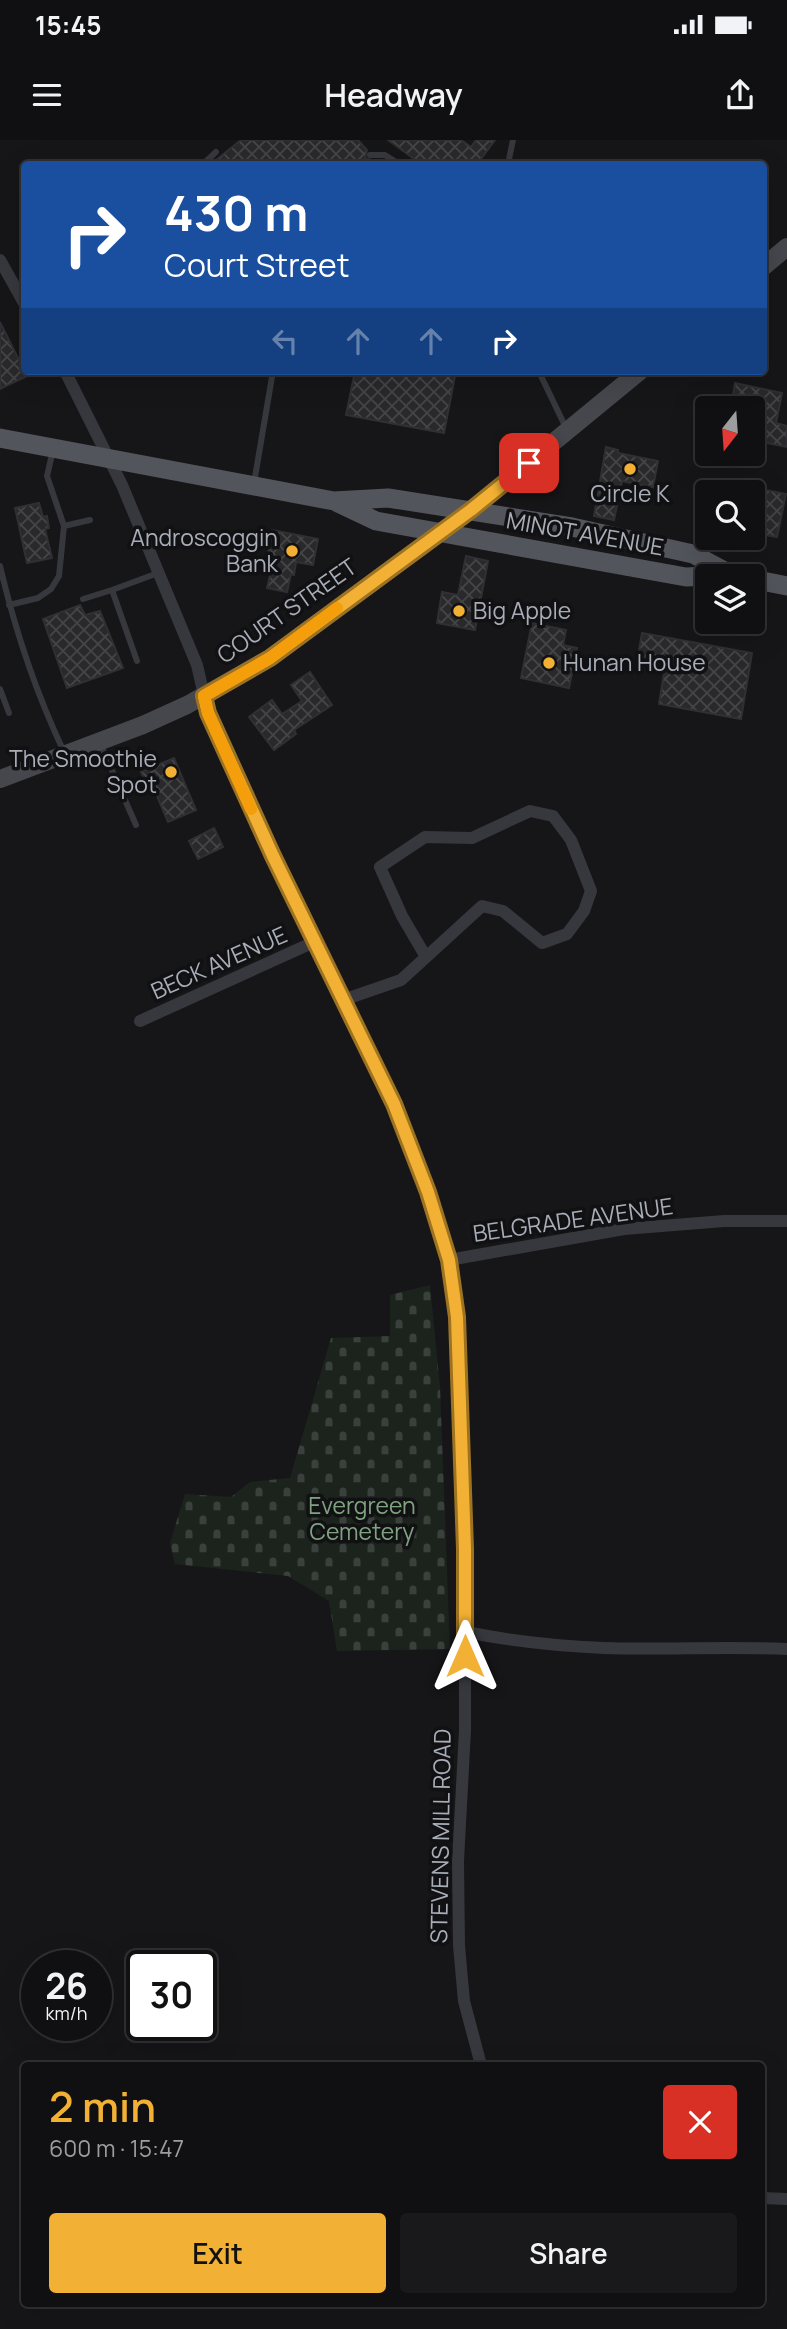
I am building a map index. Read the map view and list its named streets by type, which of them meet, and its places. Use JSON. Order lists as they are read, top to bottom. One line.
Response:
{"streets":{"main road":["MINOT AVENUE","COURT STREET"],"street":["BECK AVENUE","BELGRADE AVENUE","STEVENS MILL ROAD"]},"crossings":[["MINOT AVENUE","COURT STREET"],["MINOT AVENUE","STEVENS MILL ROAD"],["COURT STREET","STEVENS MILL ROAD"],["BECK AVENUE","STEVENS MILL ROAD"],["BELGRADE AVENUE","STEVENS MILL ROAD"]],"parks":["Evergreen Cemetery"],"places":["Circle K","Androscoggin Bank","Big Apple","Hunan House","The Smoothie Spot"],"north":"bottom","page":{"status":"15:45","header":"Headway","turn":["430 m","Court Street"],"speed":"26 km/h","limit":"30","heading":["2 min","600 m · 15:47"],"buttons":["Exit","Share"]}}
